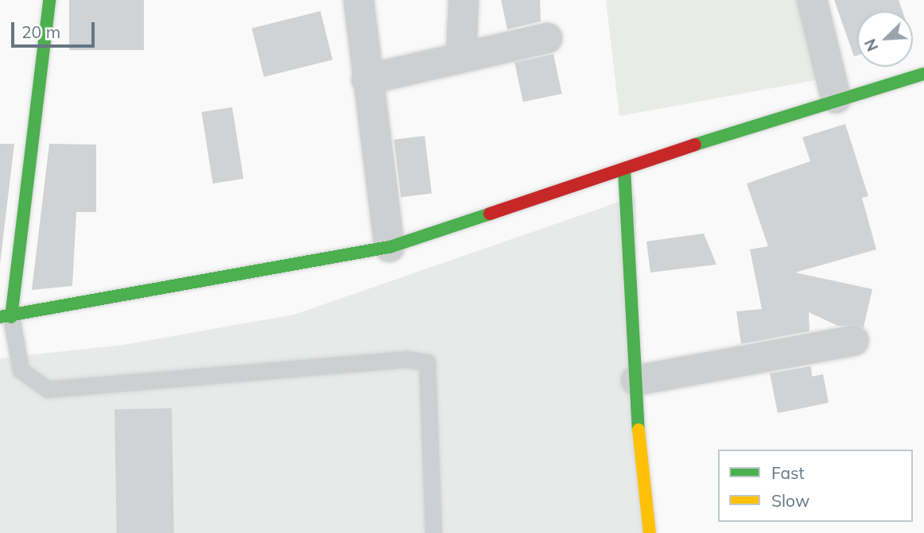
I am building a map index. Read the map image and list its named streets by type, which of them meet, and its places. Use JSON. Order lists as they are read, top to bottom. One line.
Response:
{"legend":["Fast","Slow"],"scale_bar":"20 m","north":"bottom left"}
